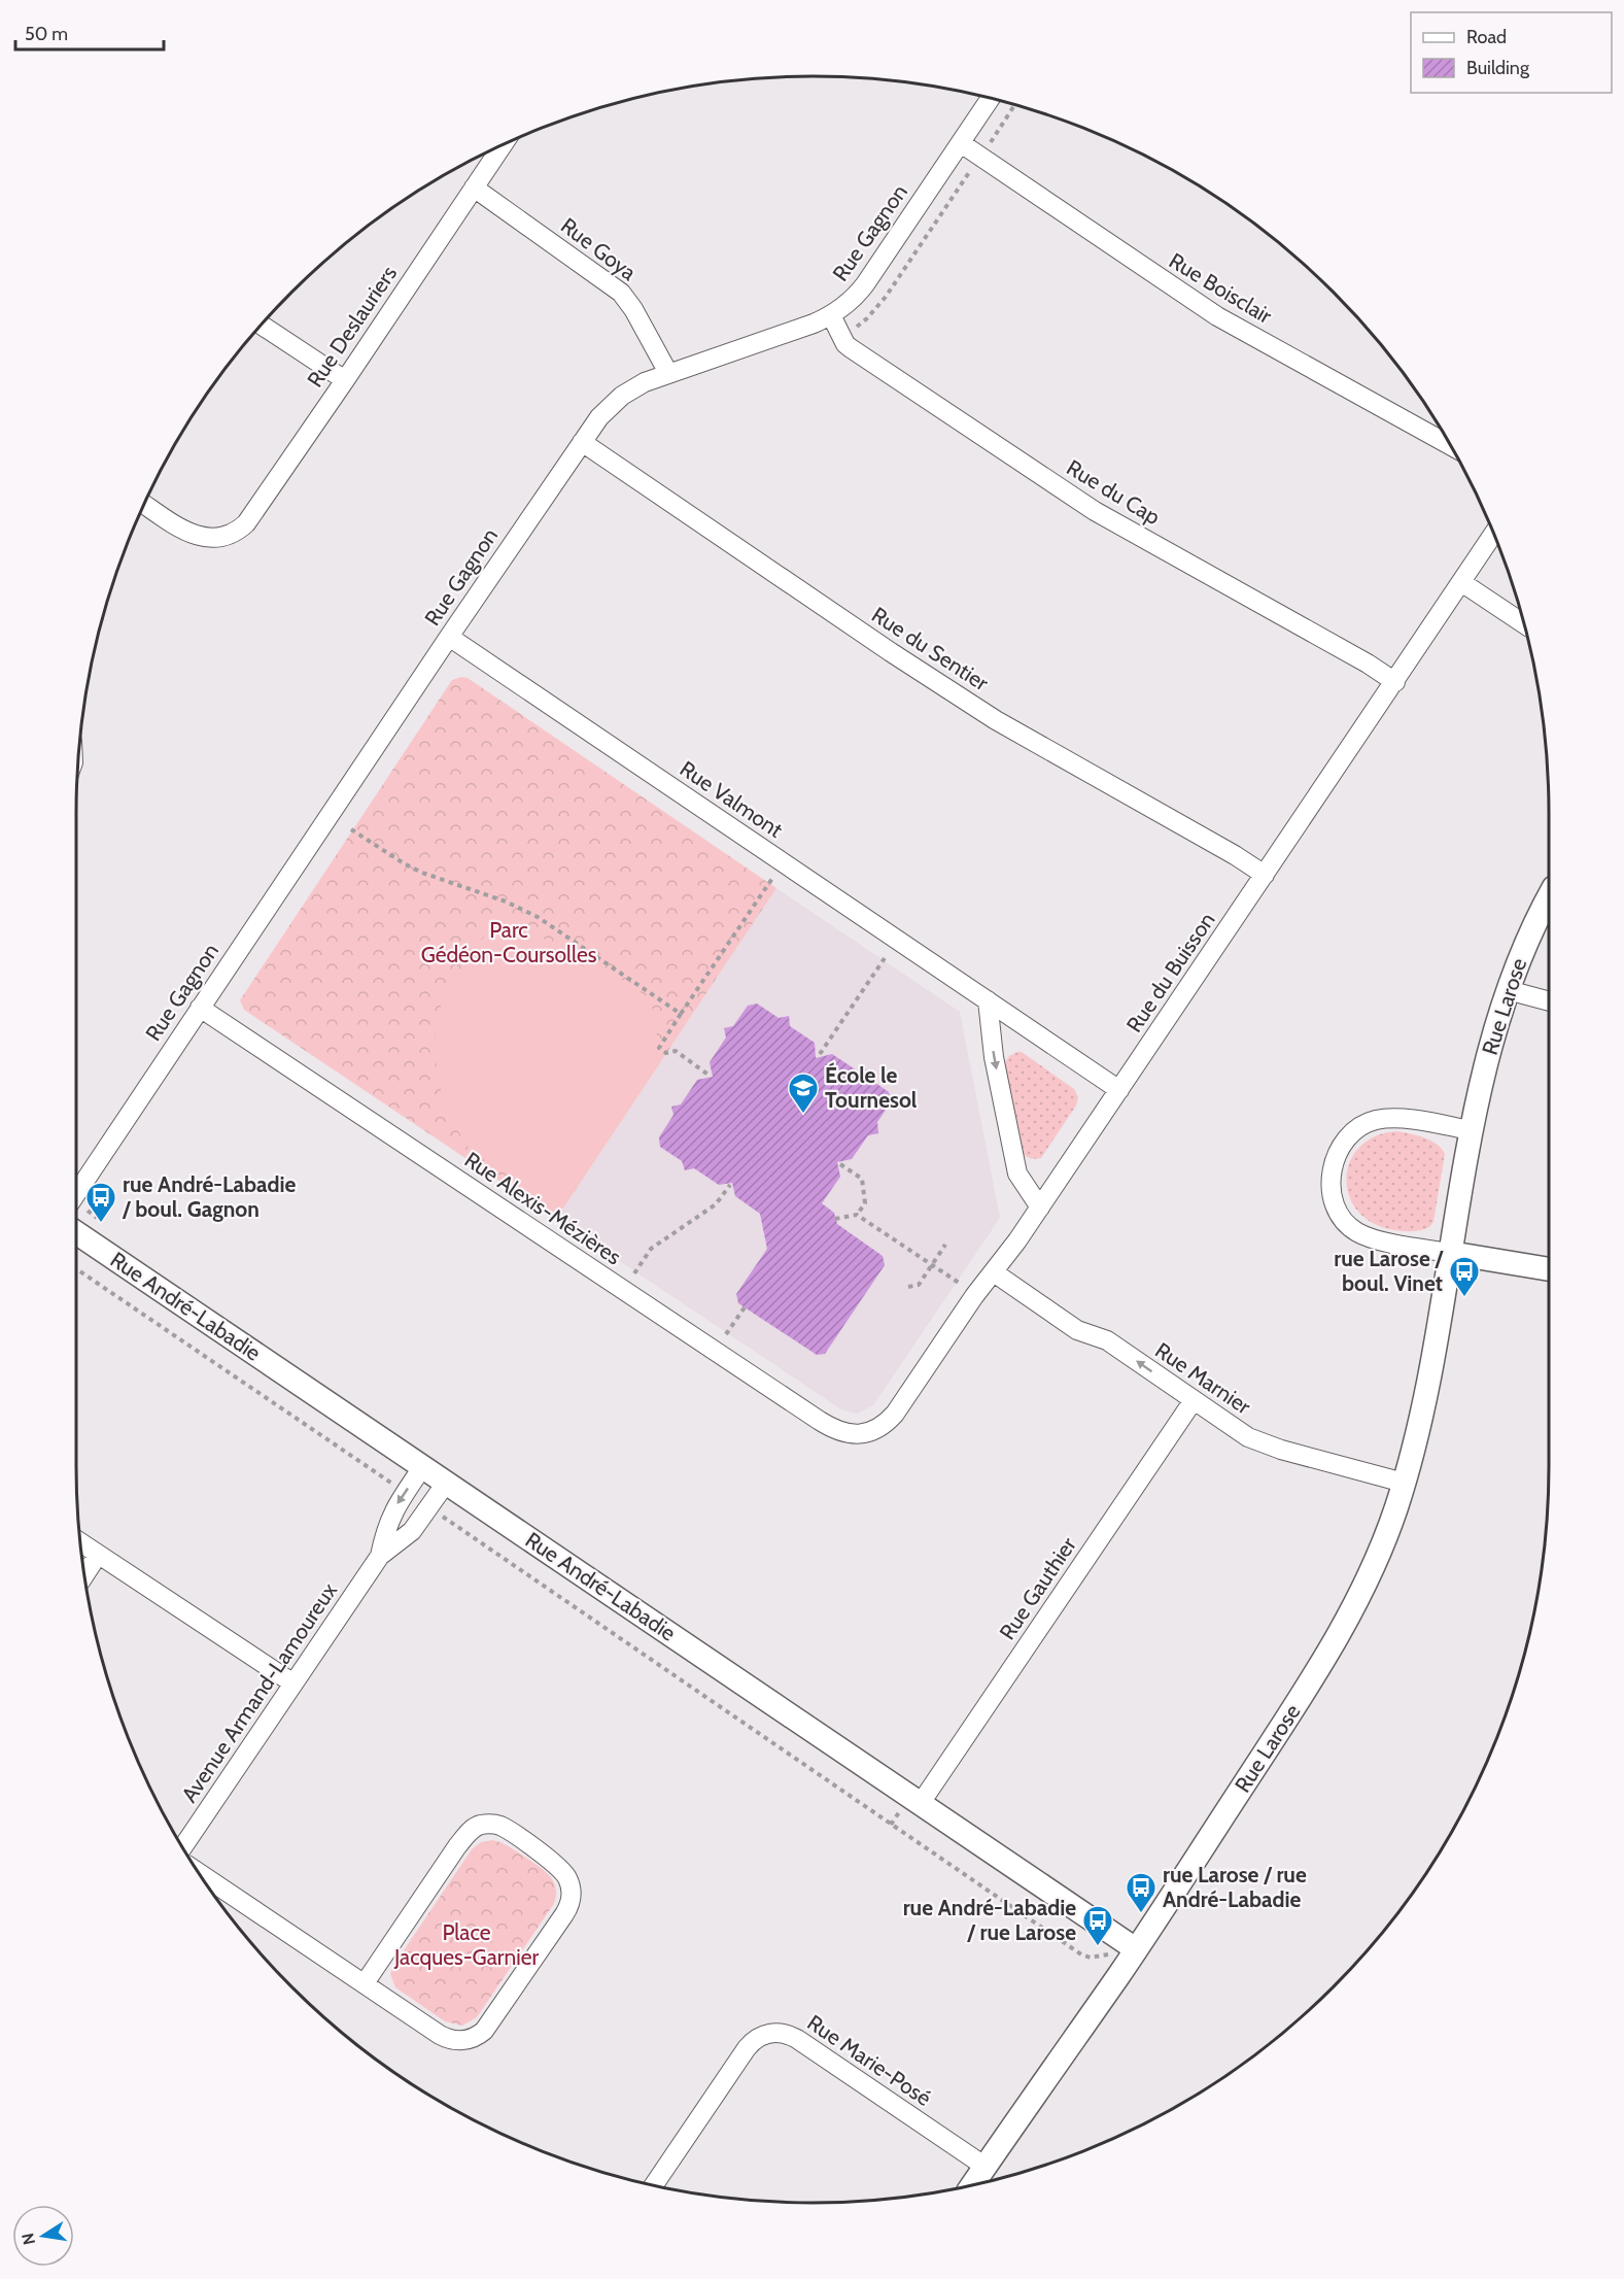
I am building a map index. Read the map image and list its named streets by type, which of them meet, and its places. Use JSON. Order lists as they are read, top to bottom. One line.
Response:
{"streets":{"street":["Rue Gagnon","Rue Goya","Rue Boisclair","Rue Deslauriers","Rue du Cap","Rue du Sentier","Rue Valmont","Rue du Buisson","Rue Larose","Rue Alexis-Mézières","Rue André-Labadie","Rue Marnier","Rue Gauthier","Avenue Armand-Lamoureux","Rue Marie-Posé"]},"crossings":[["Rue Gagnon","Rue Goya"],["Rue Gagnon","Rue Boisclair"],["Rue Gagnon","Rue du Cap"],["Rue Gagnon","Rue du Sentier"],["Rue Gagnon","Rue Valmont"],["Rue Gagnon","Rue Alexis-Mézières"],["Rue Goya","Rue Deslauriers"],["Rue du Cap","Rue du Buisson"],["Rue du Sentier","Rue du Buisson"],["Rue Valmont","Rue du Buisson"],["Rue du Buisson","Rue Alexis-Mézières"],["Rue du Buisson","Rue Marnier"],["Rue Larose","Rue André-Labadie"],["Rue Larose","Rue Marnier"],["Rue Larose","Rue Marie-Posé"],["Rue André-Labadie","Rue Gauthier"],["Rue André-Labadie","Avenue Armand-Lamoureux"],["Rue Marnier","Rue Gauthier"]],"one_way":["Rue Marnier"],"parks":["Parc Gédéon-Coursolles","Place Jacques-Garnier"],"places":{"school or university":["École le Tournesol"],"bus stop":["rue André-Labadie / boul. Gagnon","rue Larose / boul. Vinet","rue Larose / rue André-Labadie","rue André-Labadie / rue Larose"]},"legend":["Road","Building"],"scale_bar":"50 m","north":"left"}
